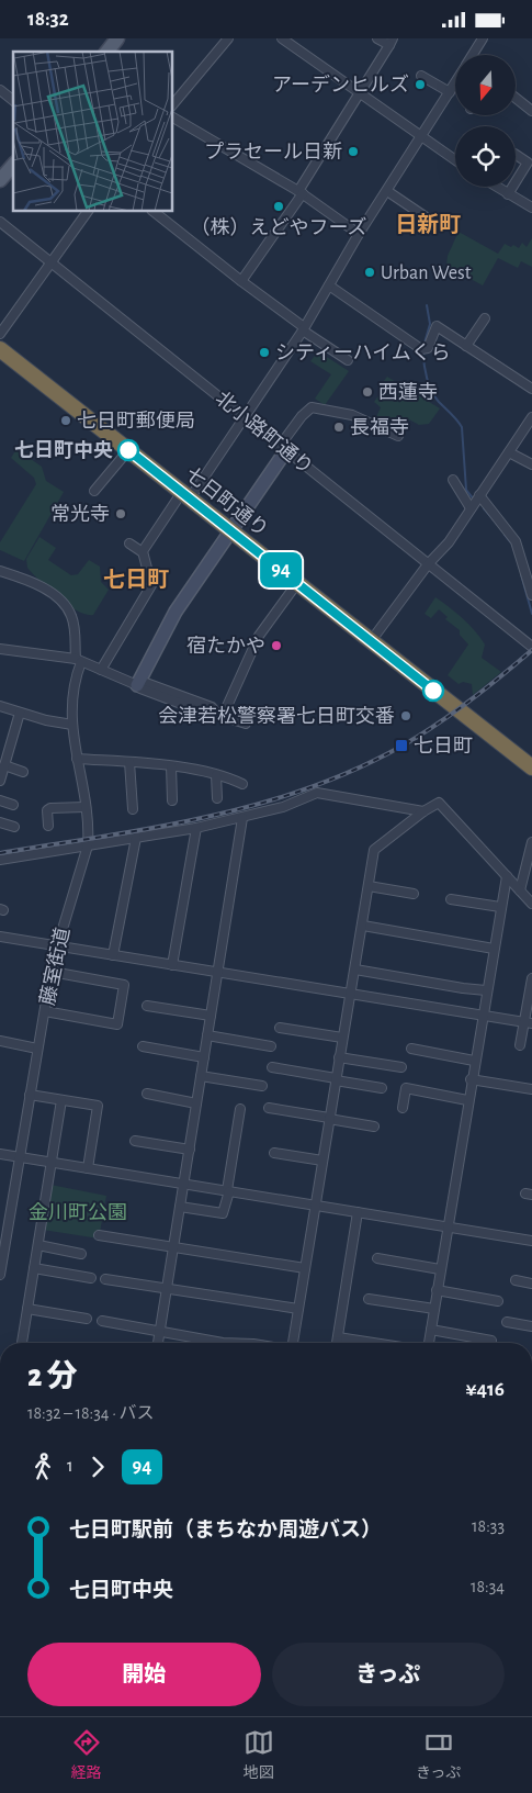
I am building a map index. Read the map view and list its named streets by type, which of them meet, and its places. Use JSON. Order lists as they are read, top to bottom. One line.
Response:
{"streets":{"highway":["七日町通り"],"street":["北小路町通り","藤室街道"]},"districts":["日新町","七日町"],"parks":["金川町公園"],"places":{"other":["アーデンヒルズ","プラセール日新","（株）えどやフーズ","Urban West","シティーハイムくら","西蓮寺","七日町郵便局","長福寺","七日町中央","常光寺","宿たかや","会津若松警察署七日町交番"],"transit":["七日町"]},"lines":["bus line 94"],"north":"bottom","page":{"status":"18:32","on_map":"94","heading":["2 分","18:32 – 18:34 · バス","¥416"],"legs":["1","94"],"list":[{"name":"七日町駅前（まちなか周遊バス）","value":"18:33"},{"name":"七日町中央","value":"18:34"}],"buttons":["開始","きっぷ"],"tabs":["経路","地図","きっぷ"]}}
